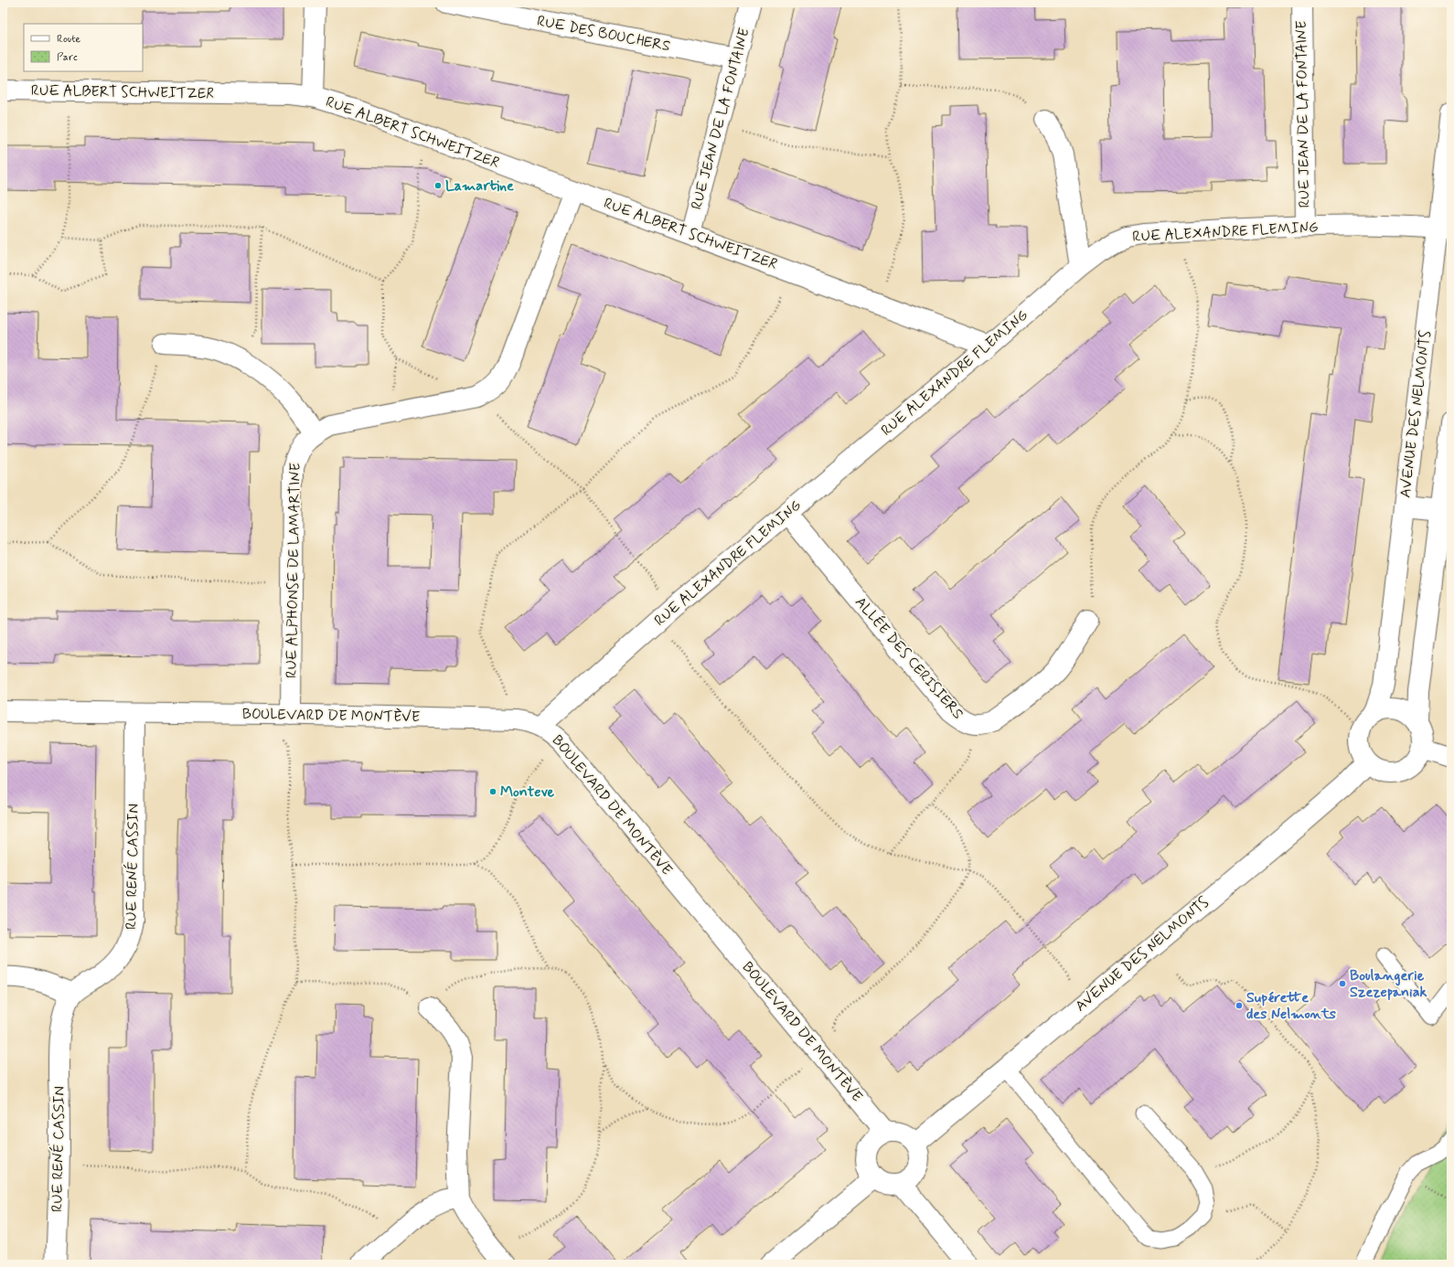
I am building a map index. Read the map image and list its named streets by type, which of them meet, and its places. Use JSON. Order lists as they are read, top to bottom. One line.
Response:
{"streets":{"street":["RUE DES BOUCHERS","RUE ALBERT SCHWEITZER","RUE JEAN DE LA FONTAINE","RUE ALEXANDRE FLEMING","AVENUE DES NELMONTS","RUE ALPHONSE DE LAMARTINE","ALLÉE DES CERISIERS","BOULEVARD DE MONTÈVE","RUE RENÉ CASSIN"]},"crossings":[["RUE DES BOUCHERS","RUE JEAN DE LA FONTAINE"],["RUE ALBERT SCHWEITZER","RUE JEAN DE LA FONTAINE"],["RUE ALBERT SCHWEITZER","RUE ALEXANDRE FLEMING"],["RUE ALBERT SCHWEITZER","RUE ALPHONSE DE LAMARTINE"],["RUE JEAN DE LA FONTAINE","RUE ALEXANDRE FLEMING"],["RUE ALEXANDRE FLEMING","AVENUE DES NELMONTS"],["RUE ALEXANDRE FLEMING","ALLÉE DES CERISIERS"],["RUE ALEXANDRE FLEMING","BOULEVARD DE MONTÈVE"],["AVENUE DES NELMONTS","BOULEVARD DE MONTÈVE"],["RUE ALPHONSE DE LAMARTINE","BOULEVARD DE MONTÈVE"],["BOULEVARD DE MONTÈVE","RUE RENÉ CASSIN"]],"places":["Lamartine","Monteve","Boulangerie Szezepaniak","Supérette des Nelmonts"],"legend":["Route","Parc"]}
